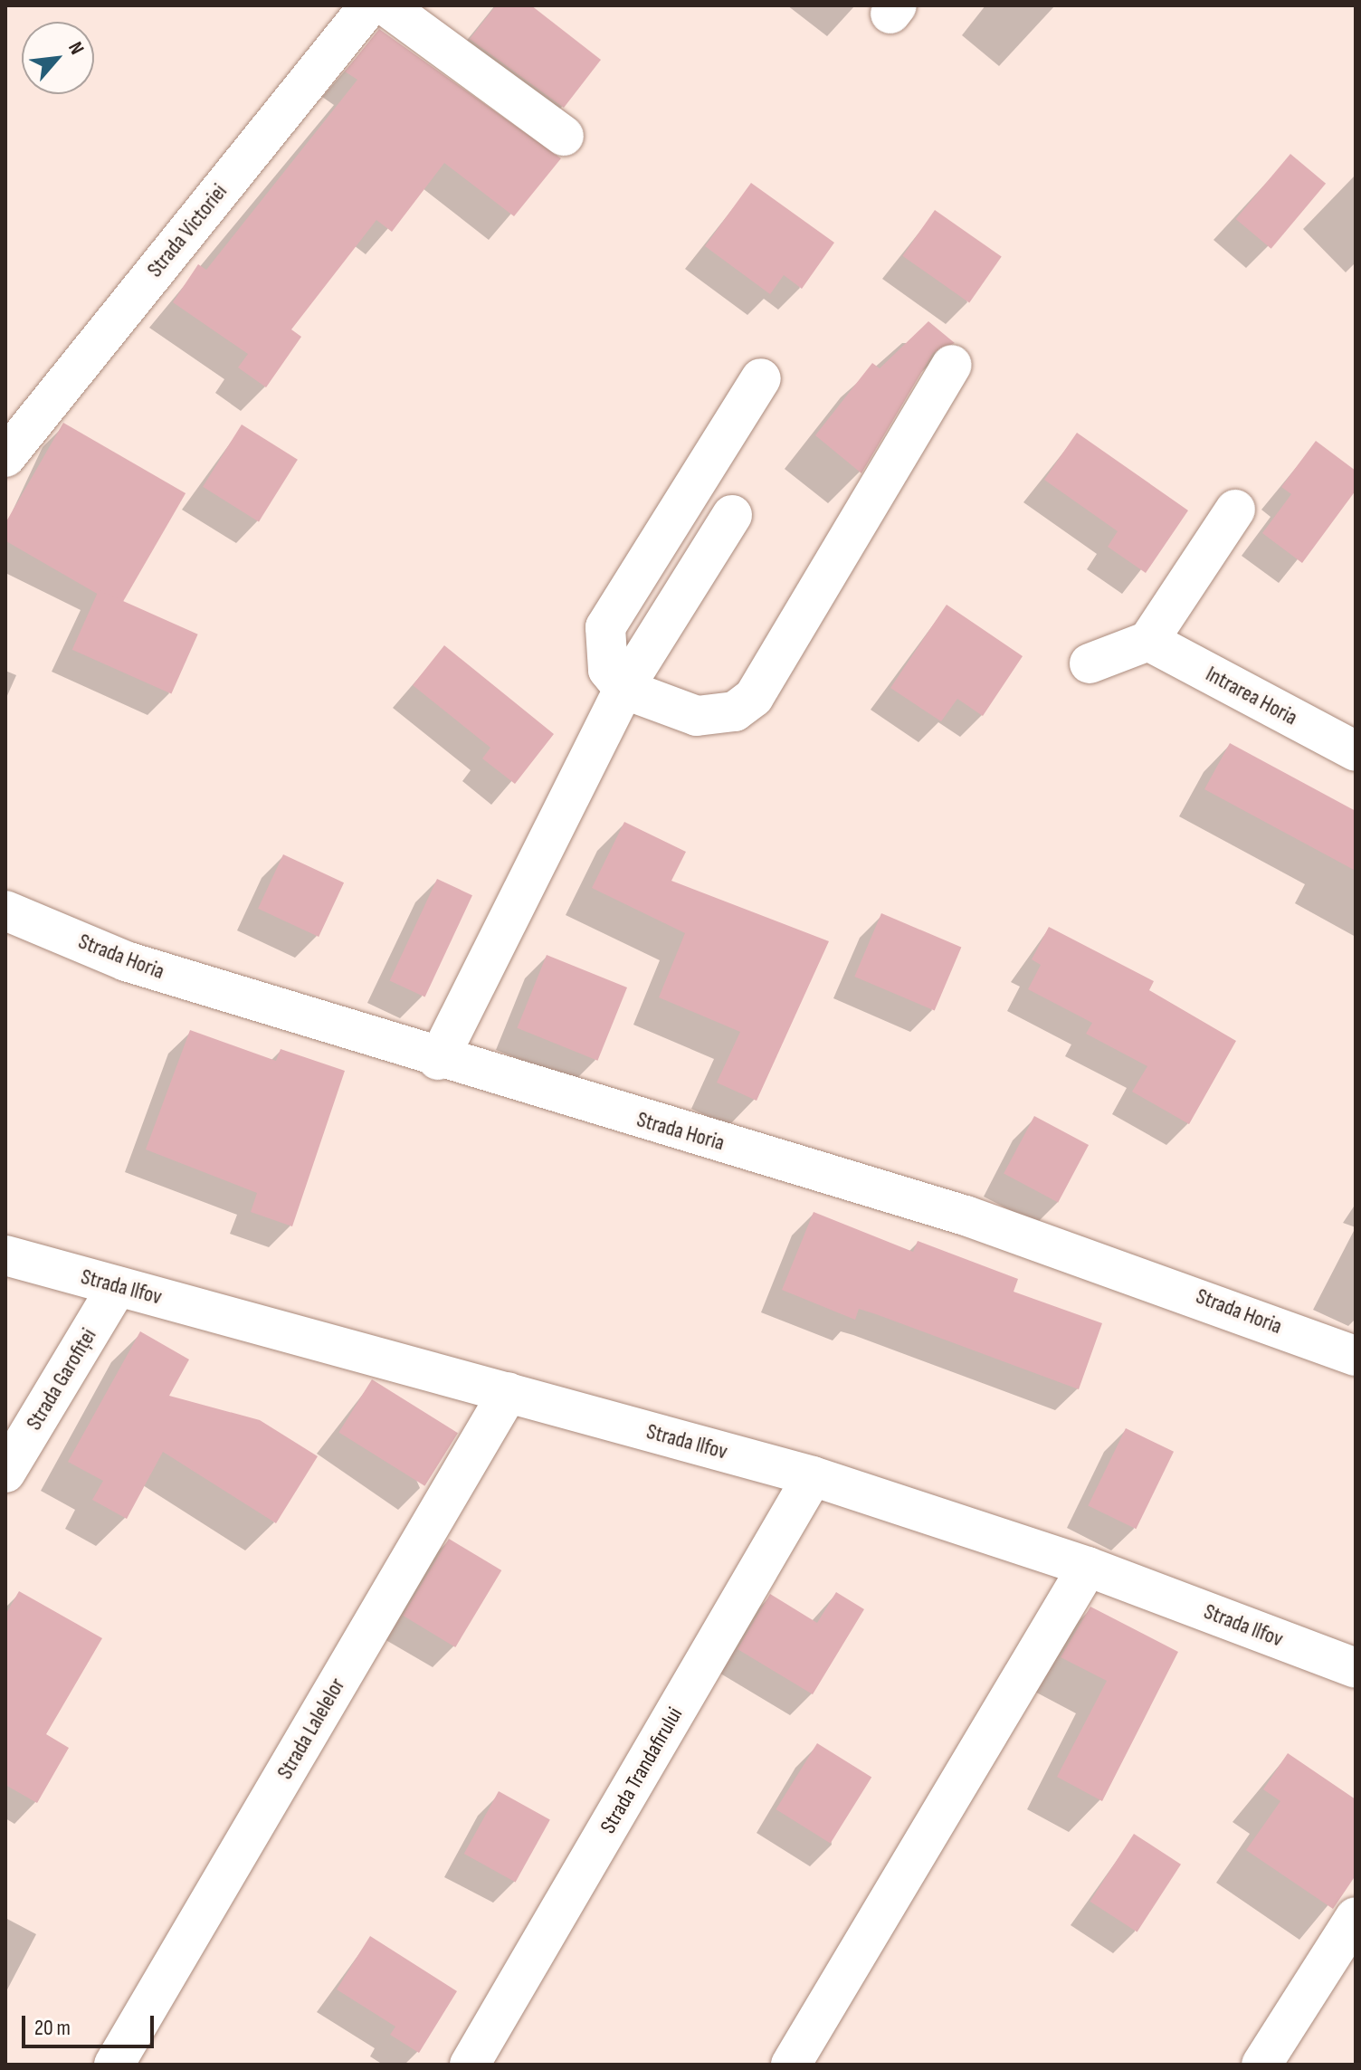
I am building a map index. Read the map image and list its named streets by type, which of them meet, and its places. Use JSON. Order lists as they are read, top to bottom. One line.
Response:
{"streets":{"street":["Strada Victoriei","Intrarea Horia","Strada Horia","Strada Ilfov","Strada Garofiței","Strada Lalelelor","Strada Trandafirului"]},"crossings":[["Strada Ilfov","Strada Garofiței"],["Strada Ilfov","Strada Lalelelor"],["Strada Ilfov","Strada Trandafirului"]],"scale_bar":"20 m","north":"top right"}
